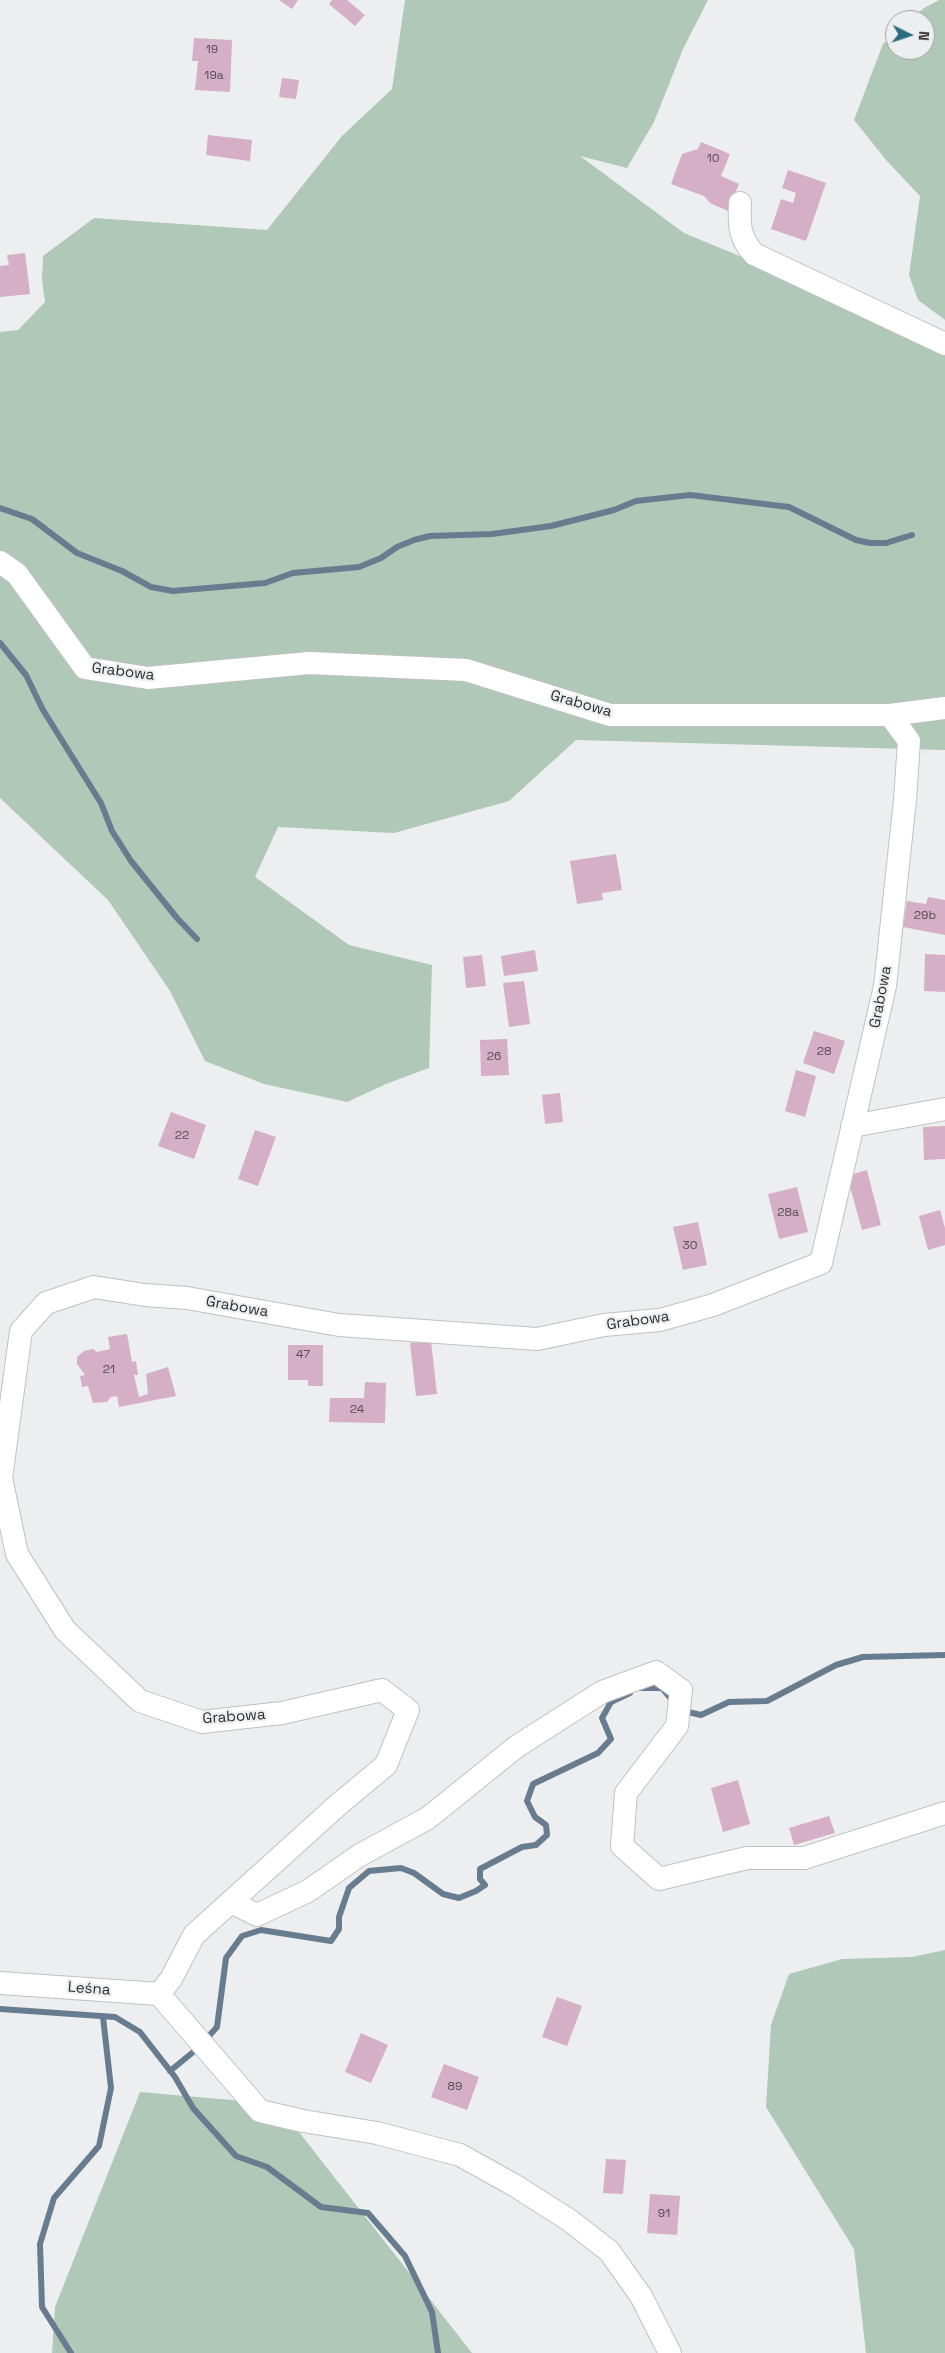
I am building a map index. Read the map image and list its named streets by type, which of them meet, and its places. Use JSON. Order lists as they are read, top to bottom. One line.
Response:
{"streets":{"street":["Grabowa","Leśna"]},"crossings":[["Grabowa","Leśna"]],"house_numbers":["19","19a","10","29b","28","26","22","28a","30","47","21","24","89","91"],"north":"right"}
